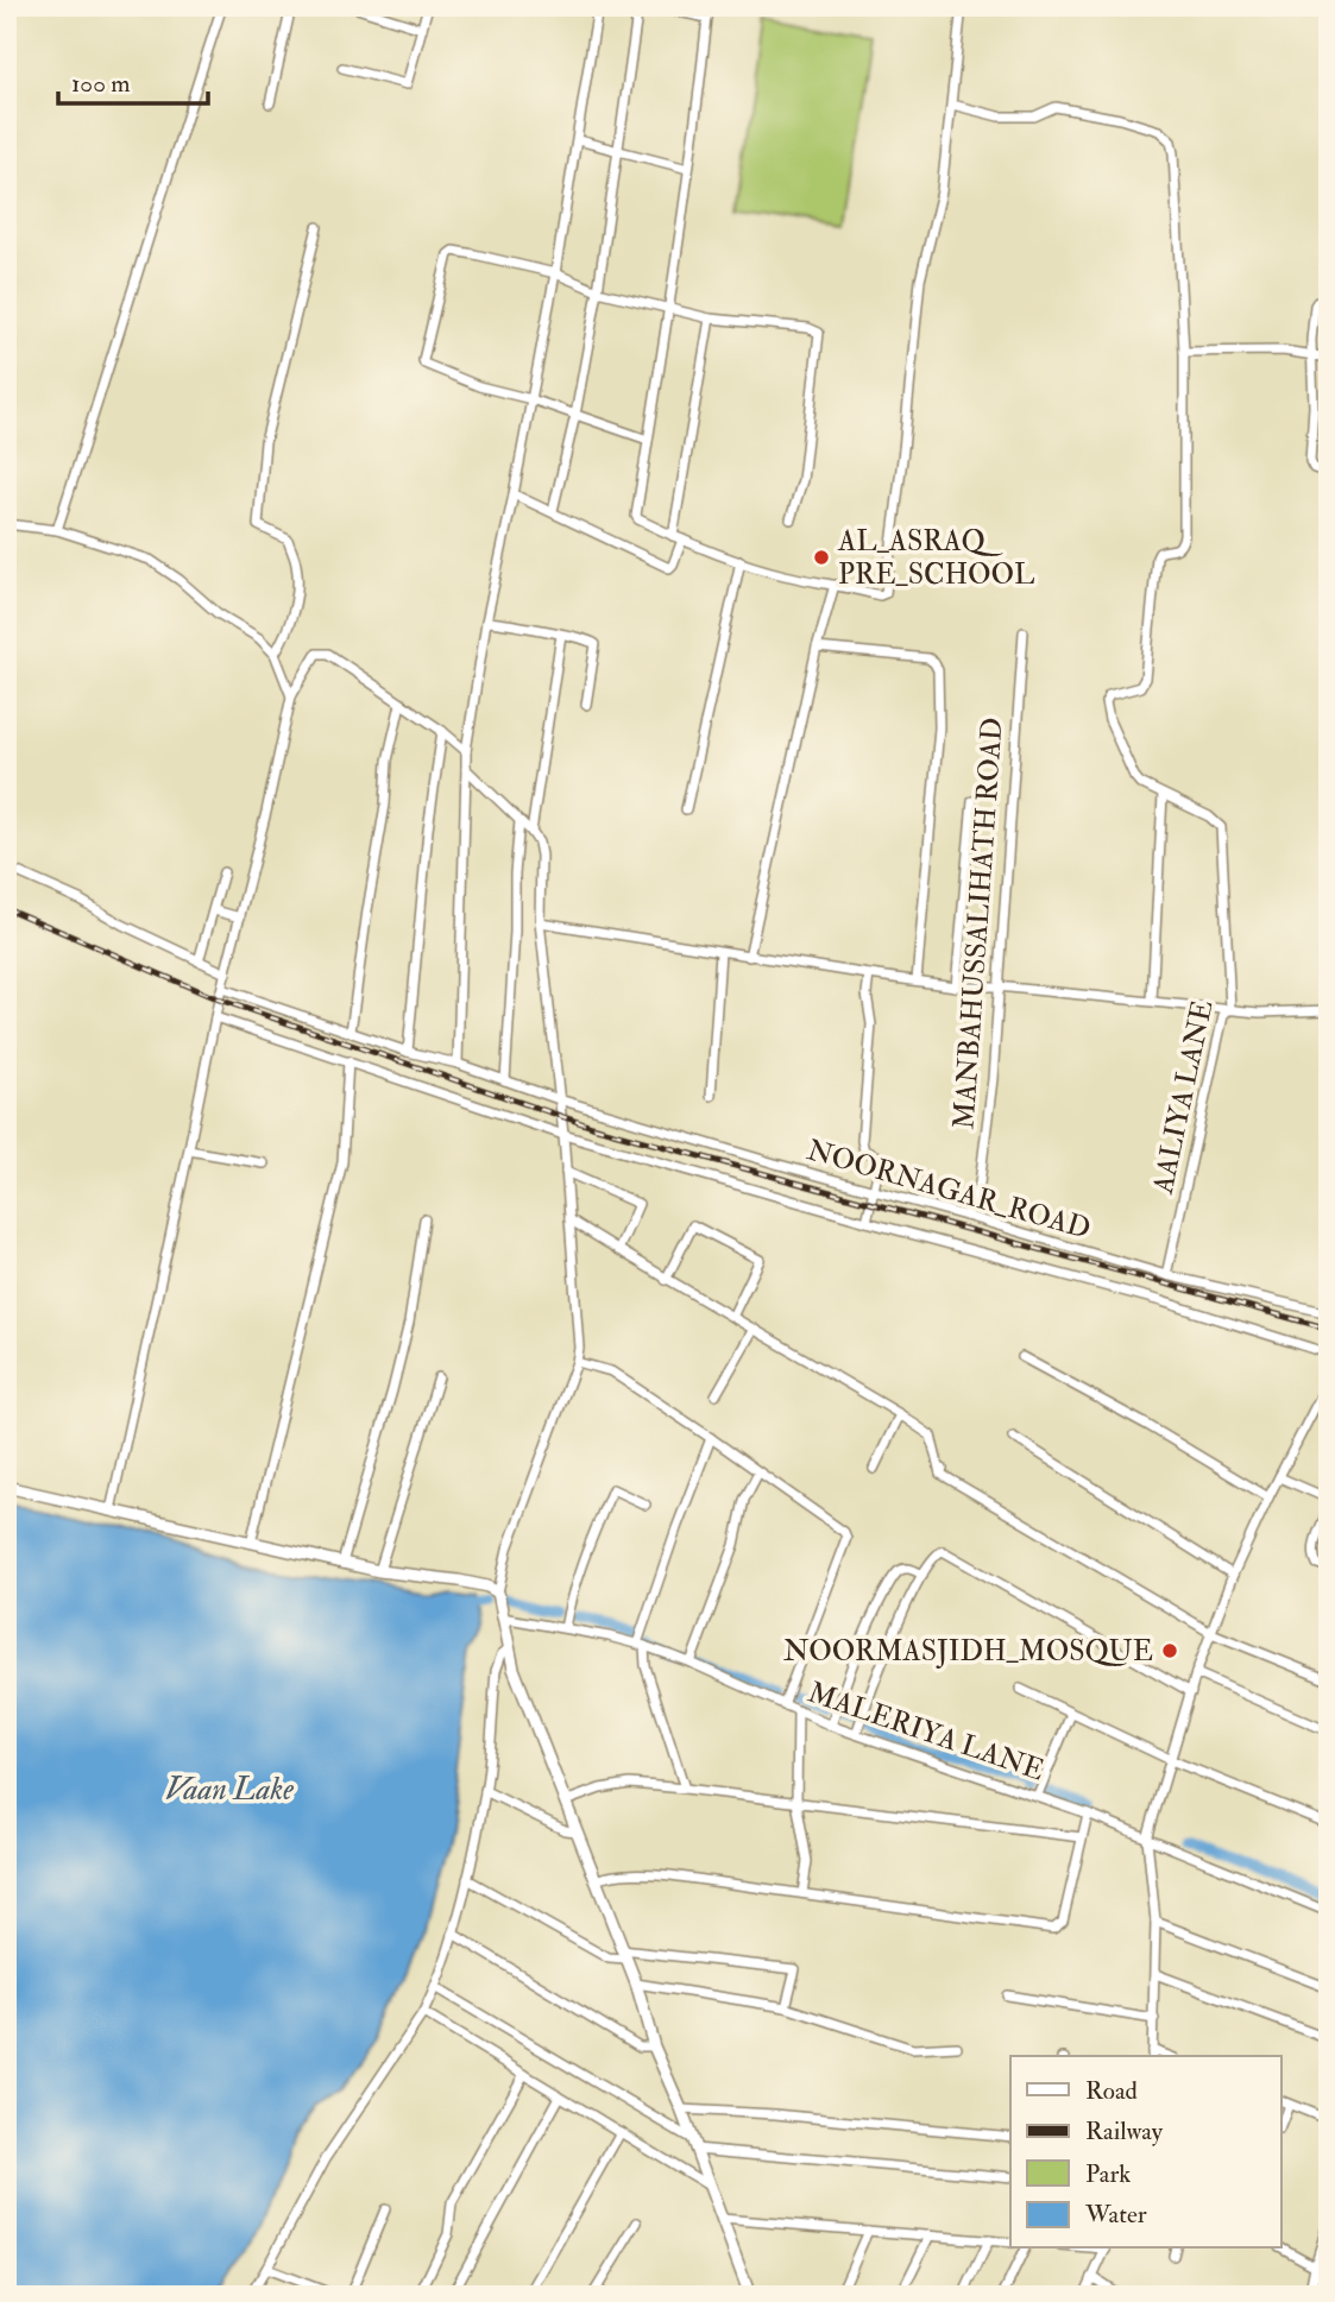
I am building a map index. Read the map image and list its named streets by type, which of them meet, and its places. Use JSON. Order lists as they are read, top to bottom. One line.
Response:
{"streets":{"street":["MANBAHUSSALIHATH ROAD","AALIYA LANE","NOORNAGAR_ROAD","MALERIYA LANE"]},"crossings":[["MANBAHUSSALIHATH ROAD","NOORNAGAR_ROAD"],["AALIYA LANE","NOORNAGAR_ROAD"]],"water":["Vaan Lake"],"places":["AL_ASRAQ PRE_SCHOOL","NOORMASJIDH_MOSQUE"],"legend":["Road","Railway","Park","Water"],"scale_bar":"100 m"}
